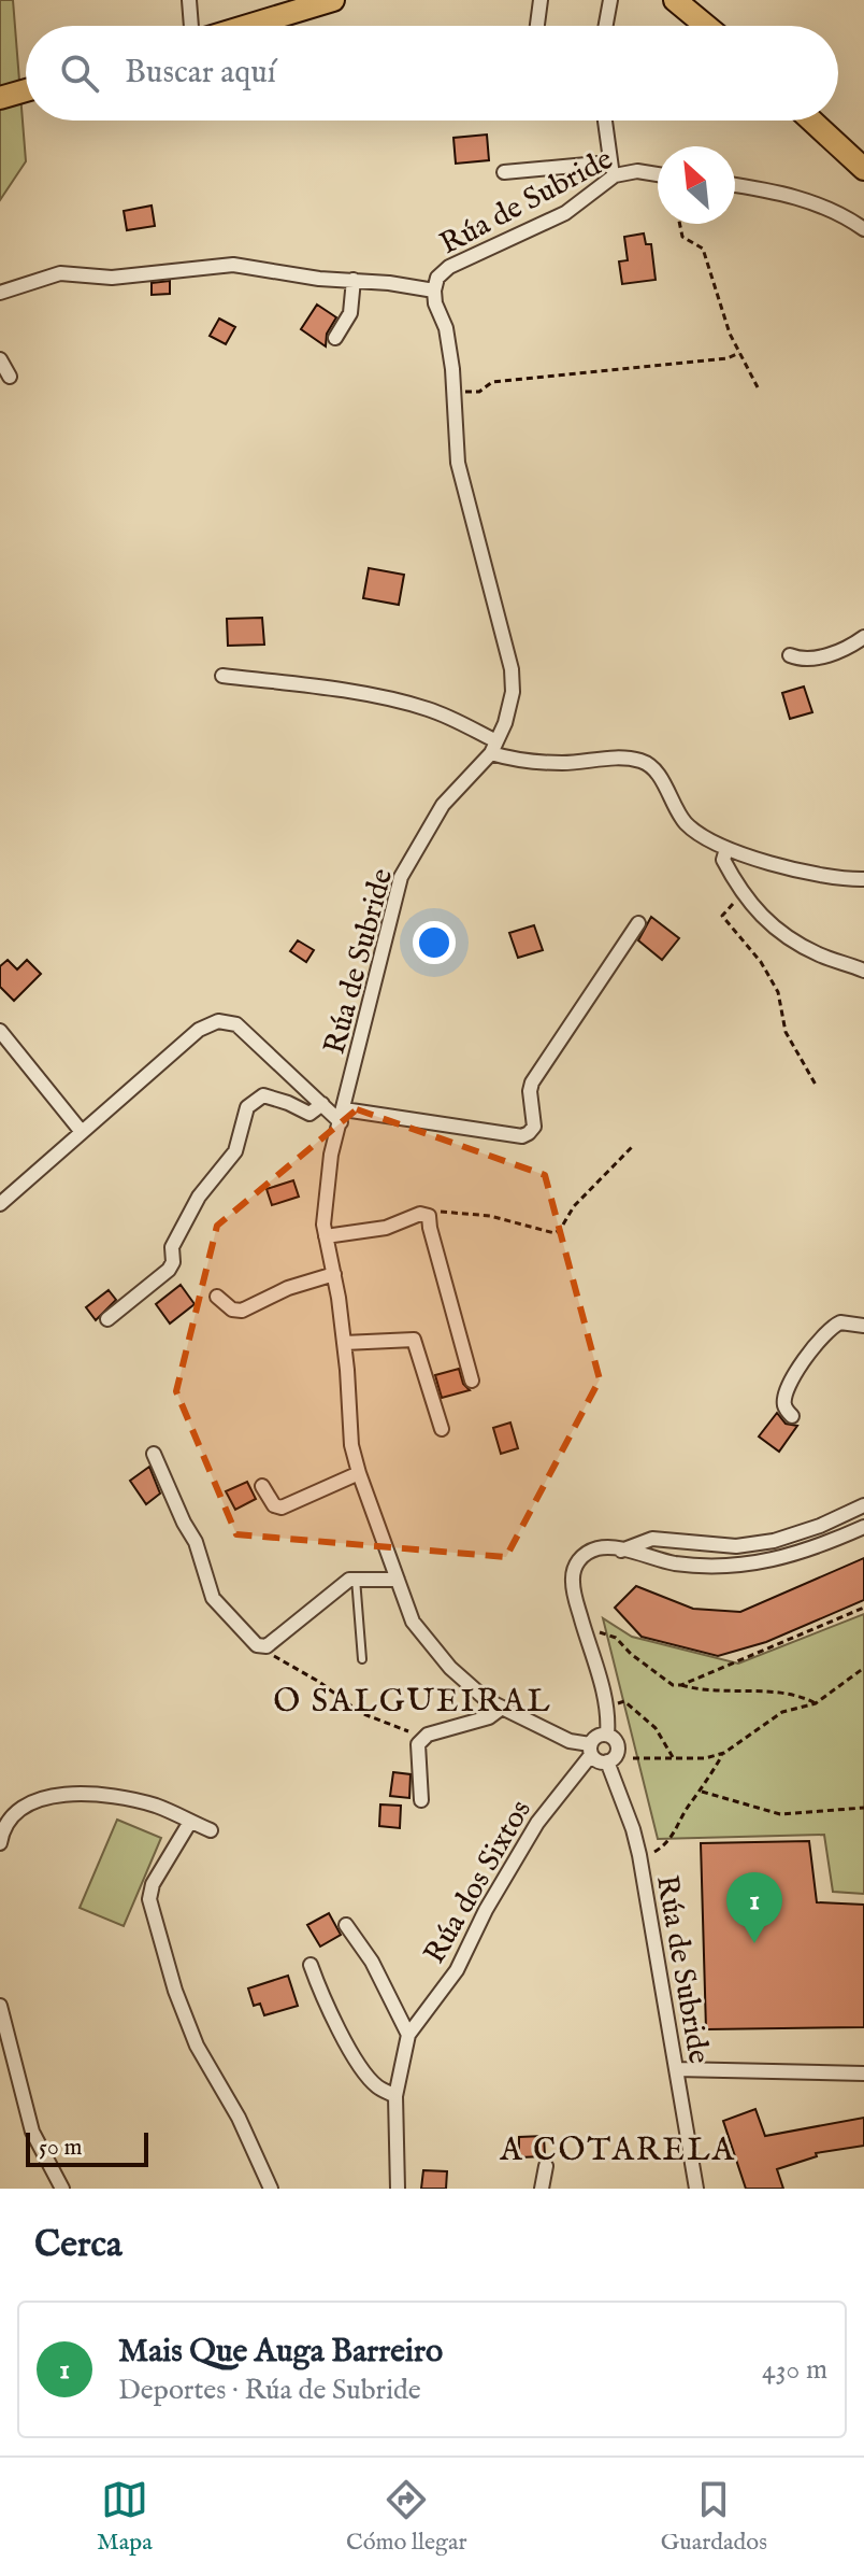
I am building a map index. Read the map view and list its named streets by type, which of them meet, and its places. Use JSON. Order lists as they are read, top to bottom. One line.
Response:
{"streets":{"street":["Rúa de Subride","Rúa dos Sixtos"]},"crossings":[["Rúa de Subride","Rúa dos Sixtos"]],"districts":["O SALGUEIRAL","A COTARELA"],"scale_bar":"50 m","north":"top left","page":{"search":"Buscar aquí","pins":"1","scale":"50 m","heading":"Cerca","list":[{"mark":"1","name":"Mais Que Auga Barreiro","note":"Deportes · Rúa de Subride","value":"430 m"}],"nav":["Mapa","Cómo llegar","Guardados"]}}
